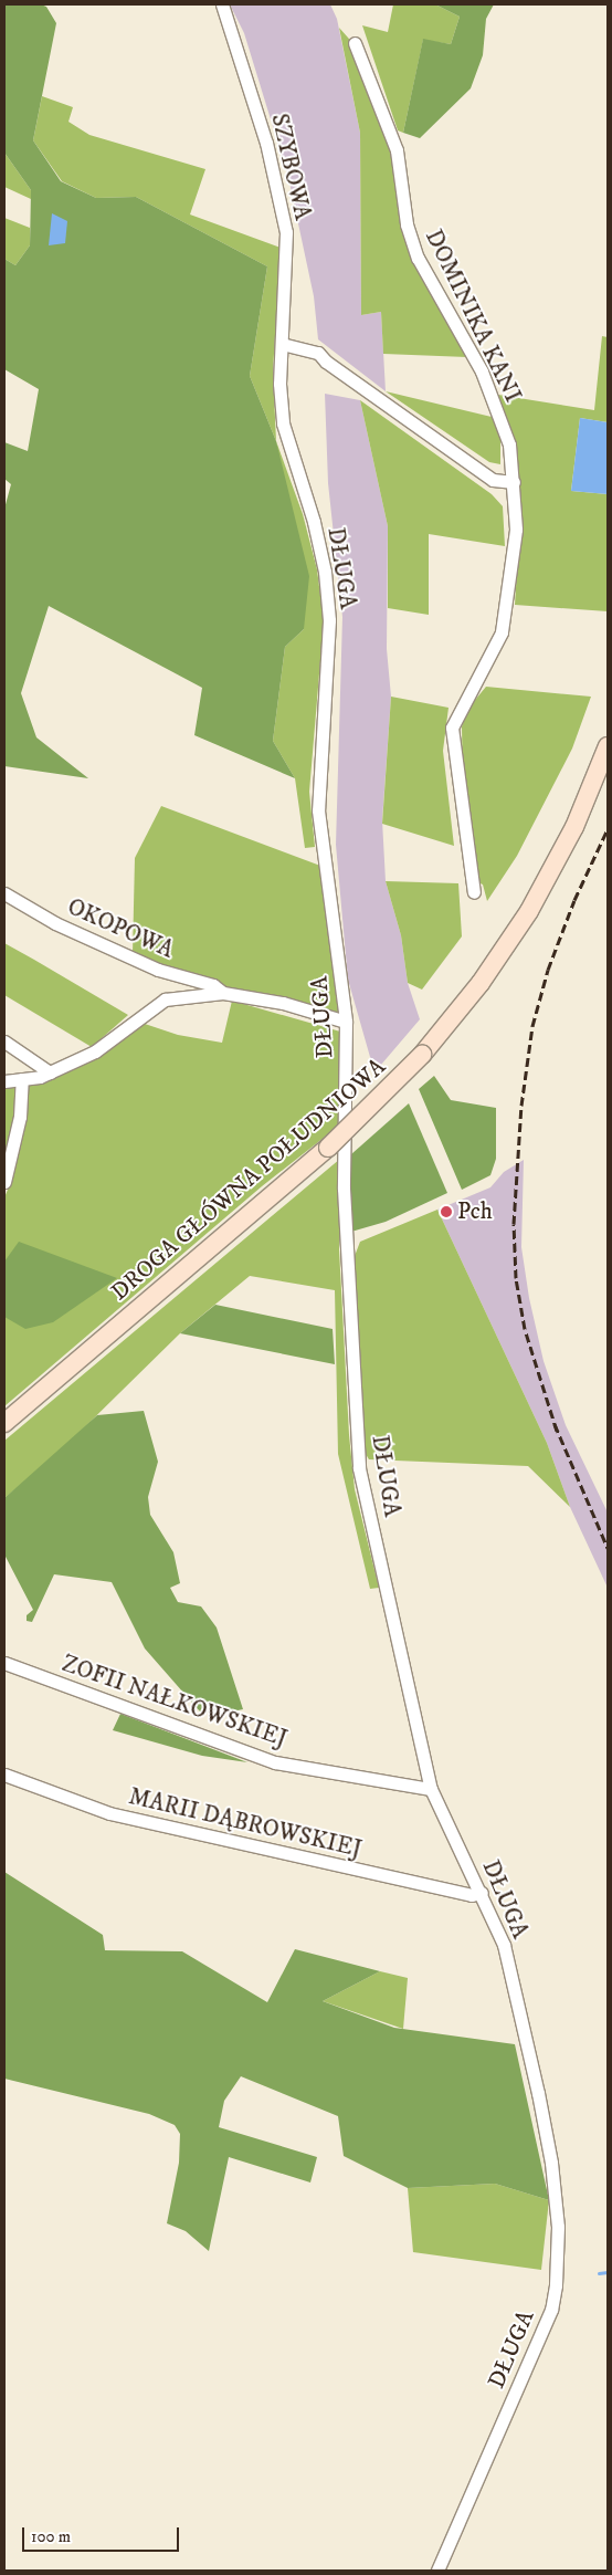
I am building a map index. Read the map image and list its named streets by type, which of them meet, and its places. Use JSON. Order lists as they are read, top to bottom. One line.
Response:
{"streets":{"main road":["DROGA GŁÓWNA POŁUDNIOWA"],"street":["SZYBOWA","DOMINIKA KANI","DŁUGA","OKOPOWA","ZOFII NAŁKOWSKIEJ","MARII DĄBROWSKIEJ"]},"crossings":[["SZYBOWA","DŁUGA"],["DŁUGA","OKOPOWA"],["DŁUGA","ZOFII NAŁKOWSKIEJ"],["DŁUGA","MARII DĄBROWSKIEJ"]],"places":["Pch"],"scale_bar":"100 m"}
